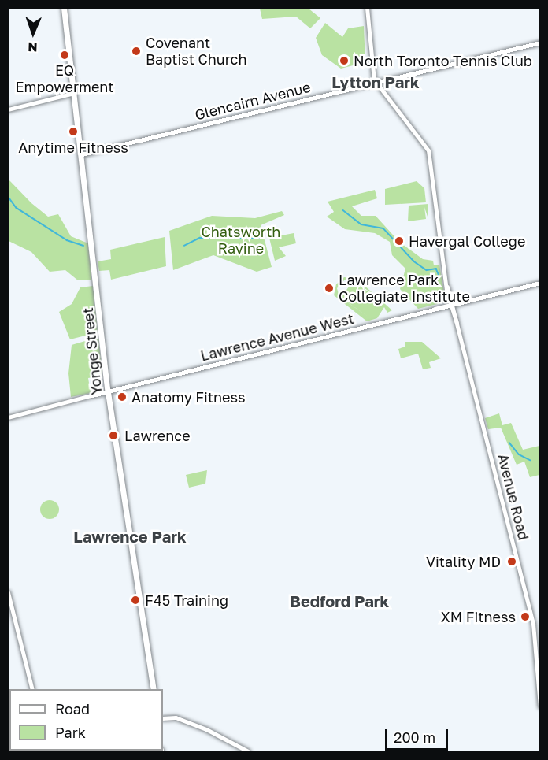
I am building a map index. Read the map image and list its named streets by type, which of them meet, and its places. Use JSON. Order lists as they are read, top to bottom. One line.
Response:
{"streets":{"main road":["Glencairn Avenue","Lawrence Avenue West","Yonge Street","Avenue Road"]},"crossings":[["Glencairn Avenue","Yonge Street"],["Glencairn Avenue","Avenue Road"],["Lawrence Avenue West","Yonge Street"],["Lawrence Avenue West","Avenue Road"]],"districts":["Lytton Park","Lawrence Park","Bedford Park"],"parks":["Chatsworth Ravine"],"places":["Covenant Baptist Church","EQ Empowerment","North Toronto Tennis Club","Anytime Fitness","Havergal College","Lawrence Park Collegiate Institute","Anatomy Fitness","Lawrence","Vitality MD","F45 Training","XM Fitness"],"legend":["Road","Park"],"scale_bar":"200 m","north":"bottom"}
